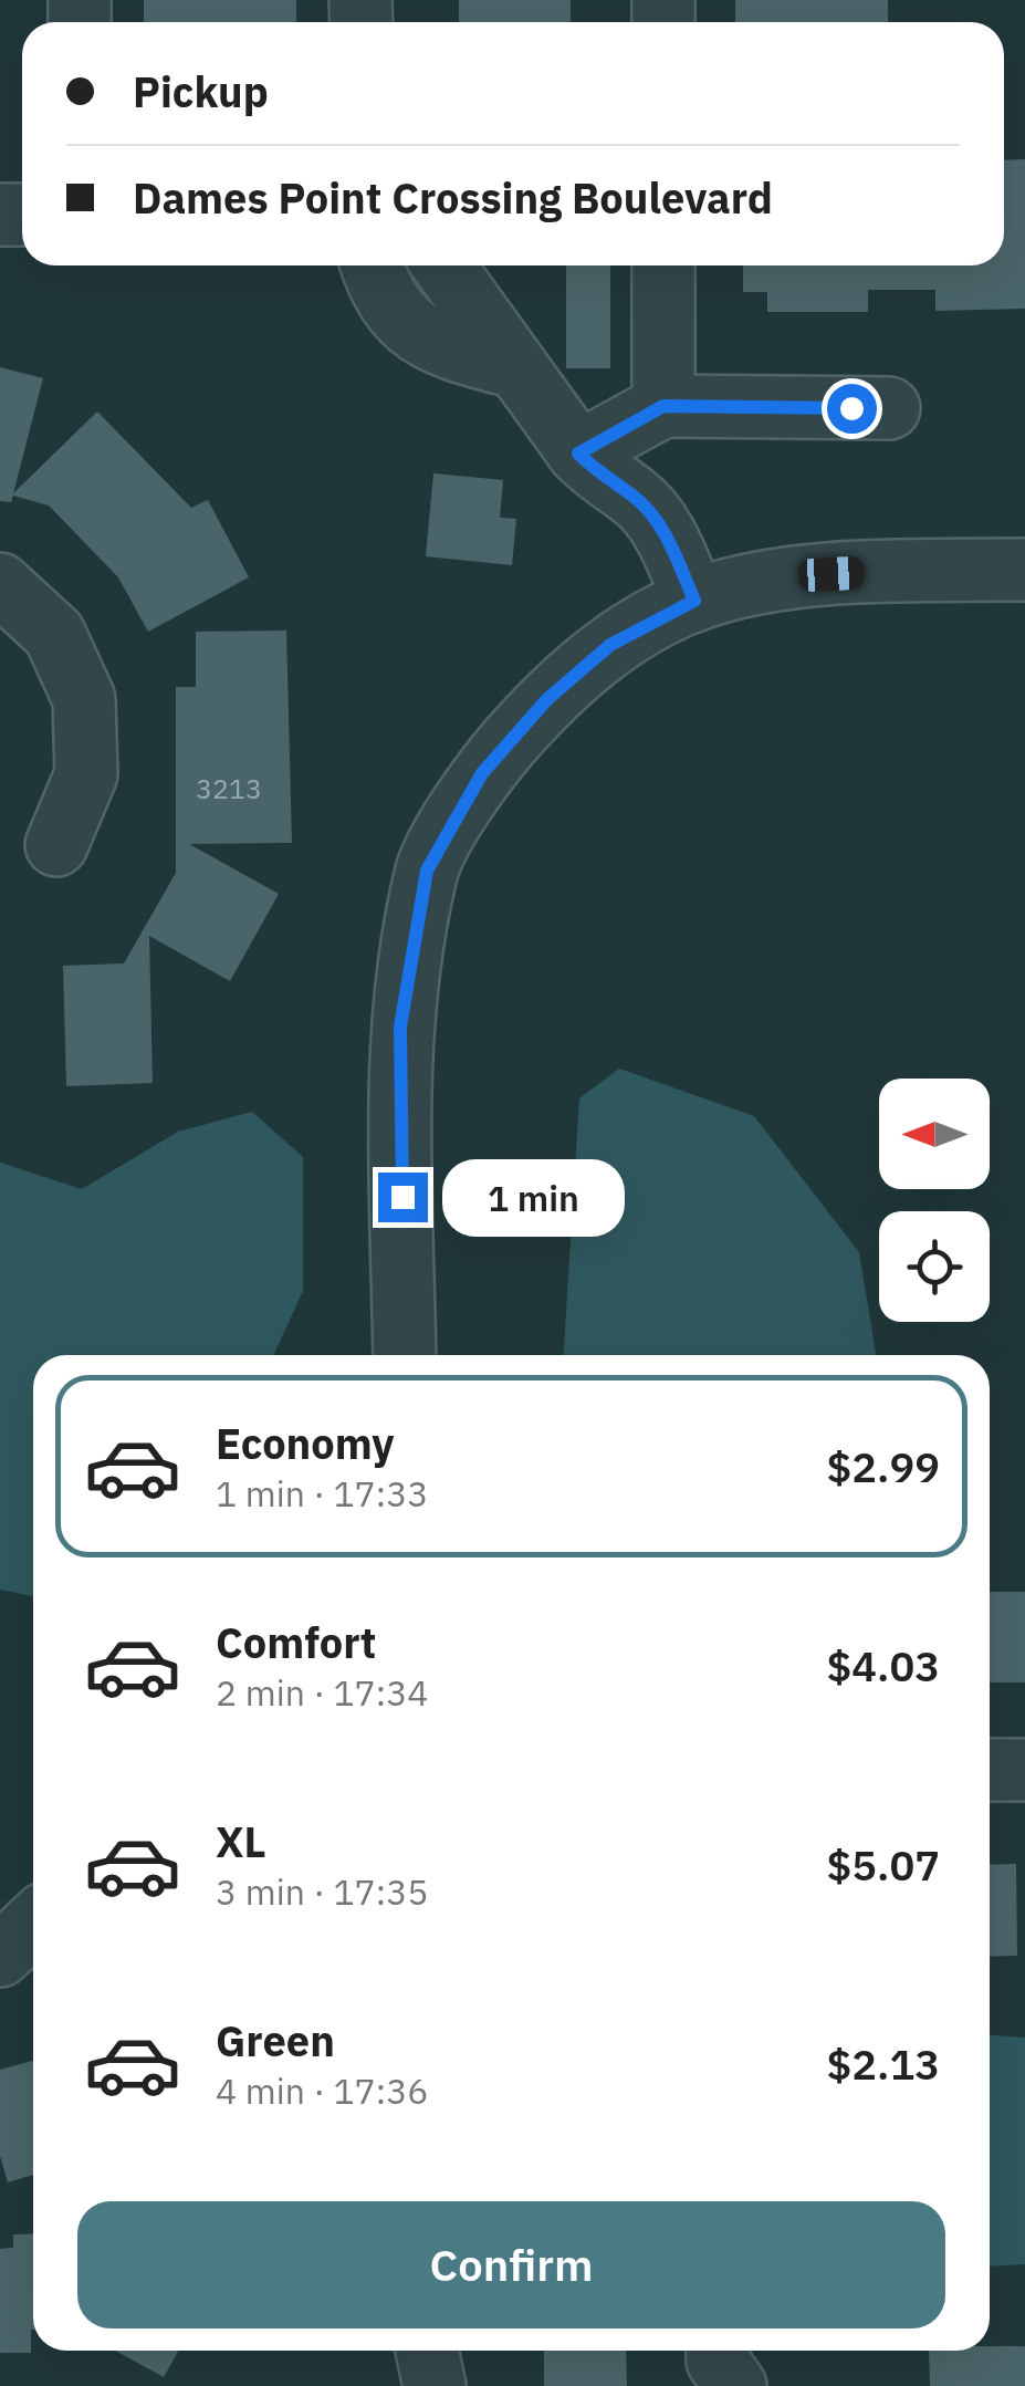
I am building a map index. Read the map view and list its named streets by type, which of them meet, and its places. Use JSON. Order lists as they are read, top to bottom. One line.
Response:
{"house_numbers":["3213"],"north":"left","page":{"banner":["Pickup","Dames Point Crossing Boulevard"],"bubble":"1 min","list":[{"name":"Economy","note":"1 min · 17:33","value":"$2.99"},{"name":"Comfort","note":"2 min · 17:34","value":"$4.03"},{"name":"XL","note":"3 min · 17:35","value":"$5.07"},{"name":"Green","note":"4 min · 17:36","value":"$2.13"}],"buttons":"Confirm"}}
